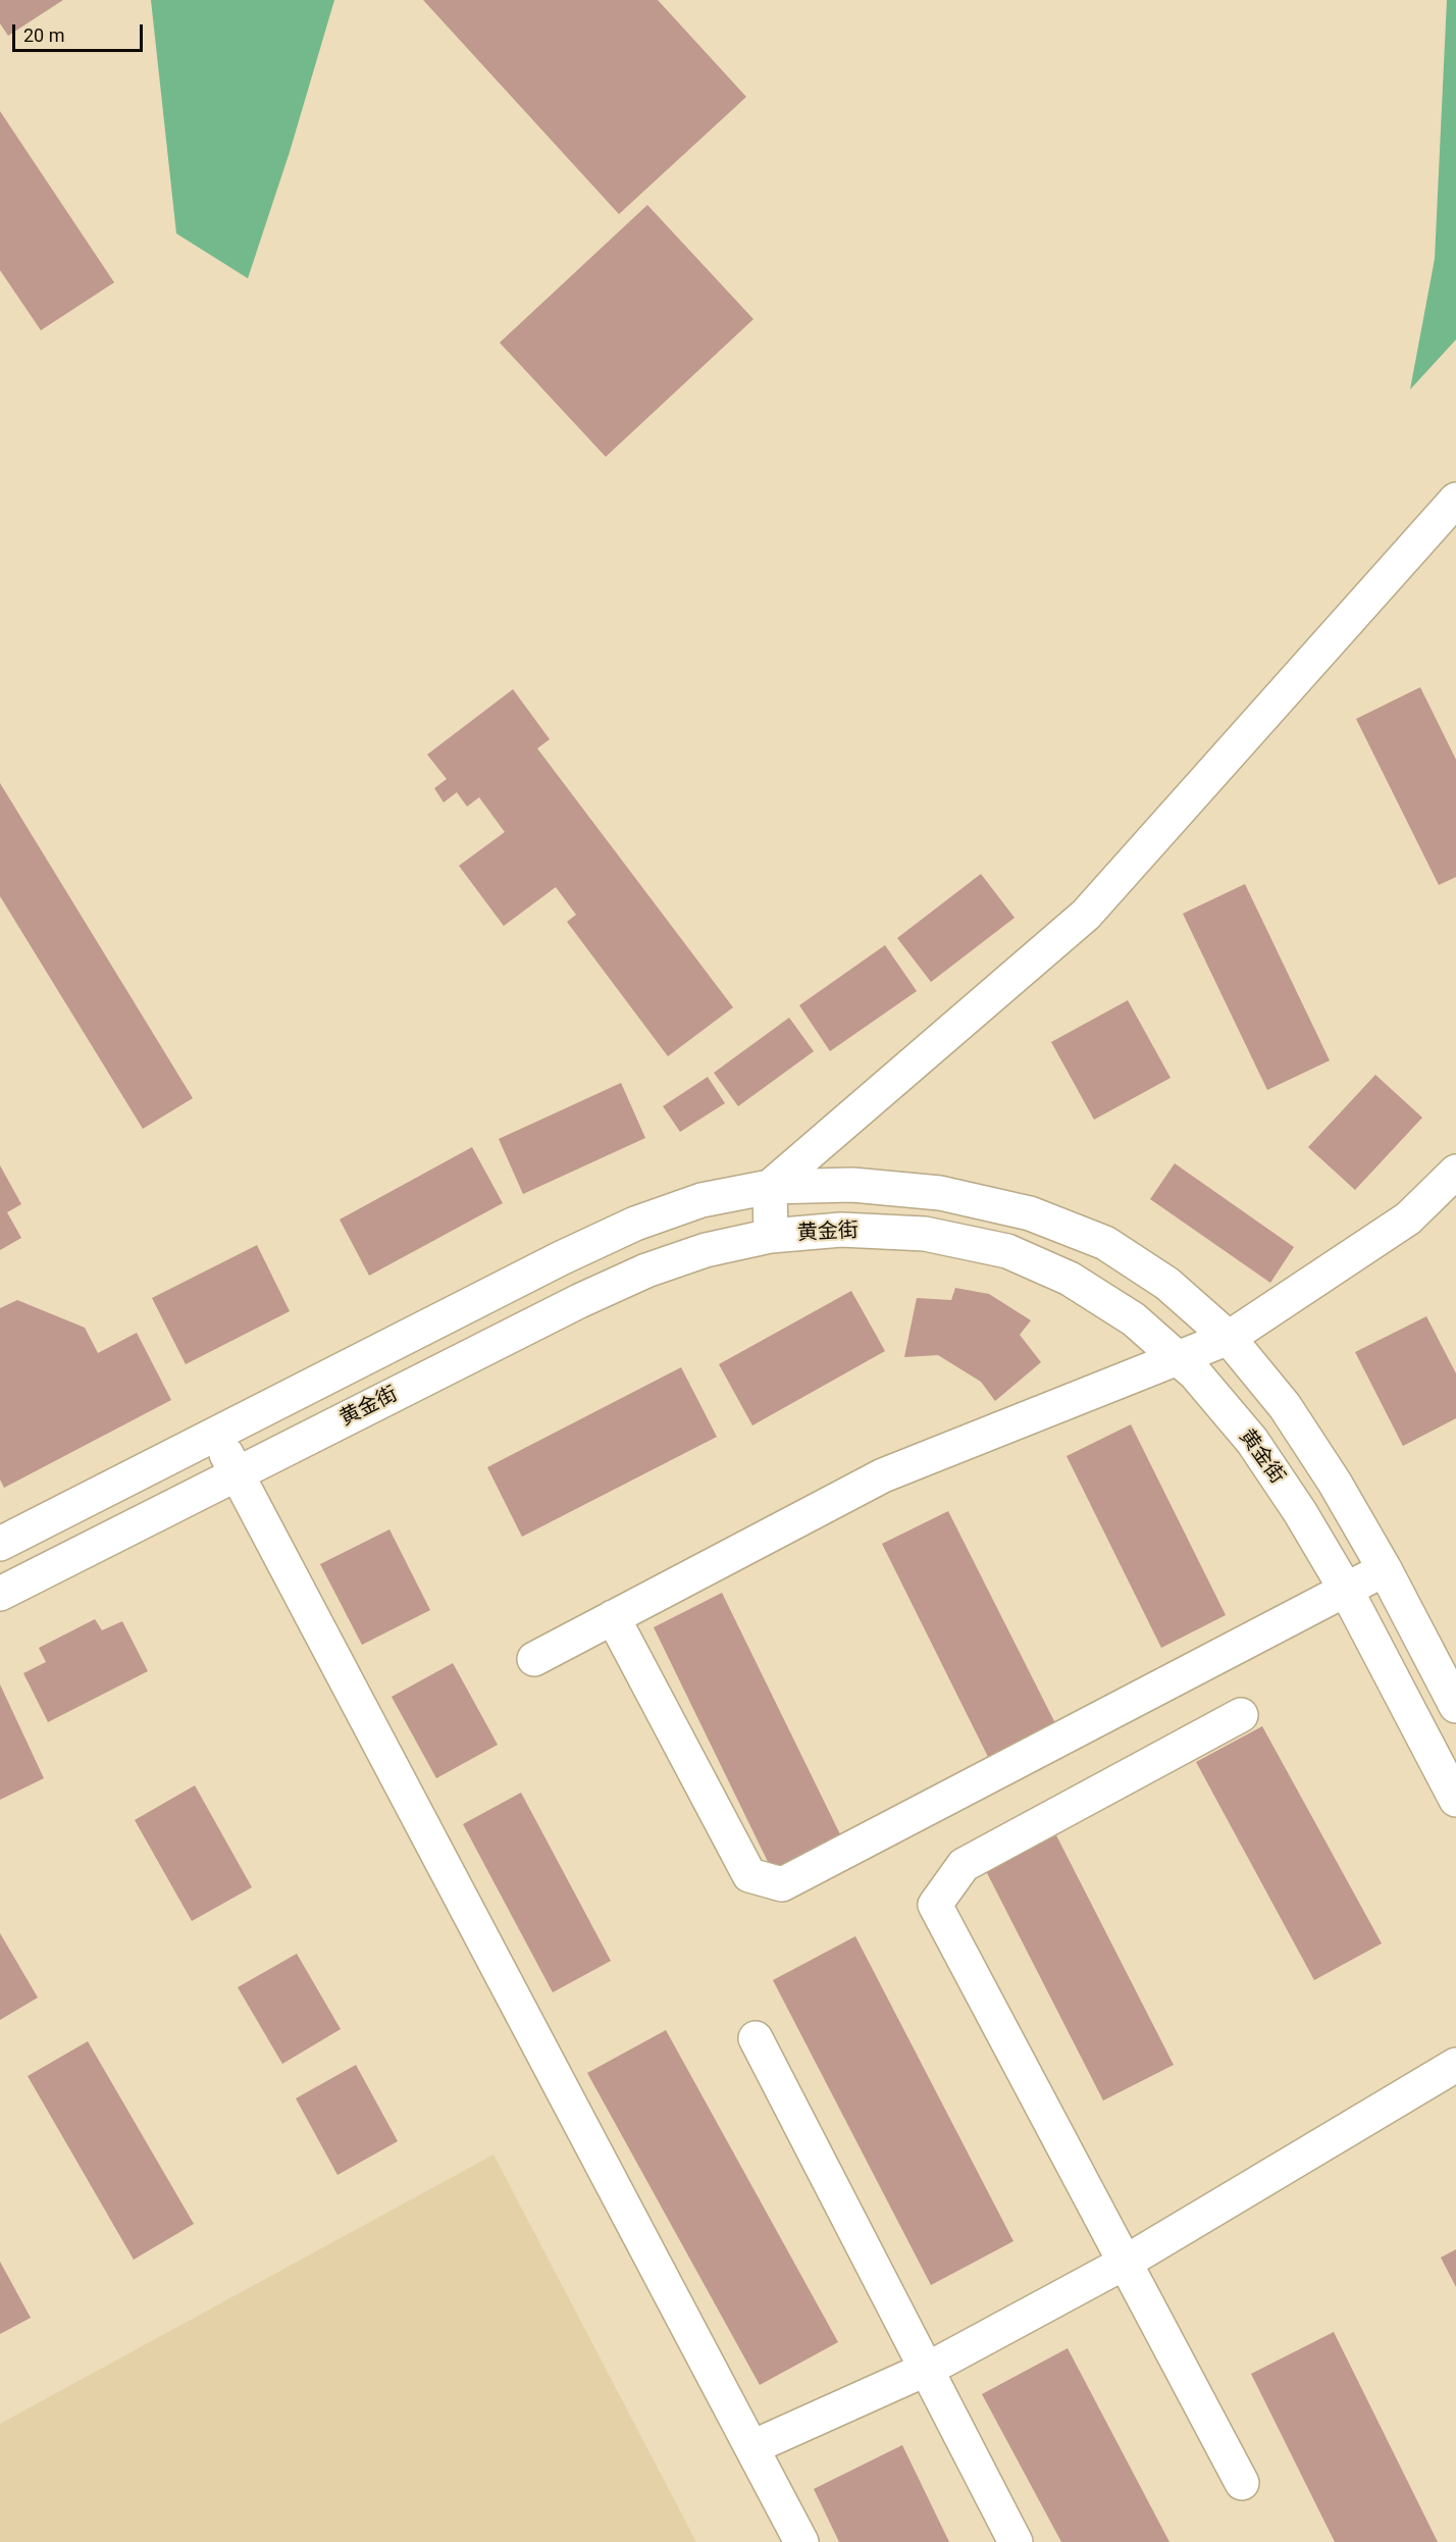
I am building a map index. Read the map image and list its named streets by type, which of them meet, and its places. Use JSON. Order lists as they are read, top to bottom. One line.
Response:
{"streets":{"street":["黄金街"]},"scale_bar":"20 m"}
